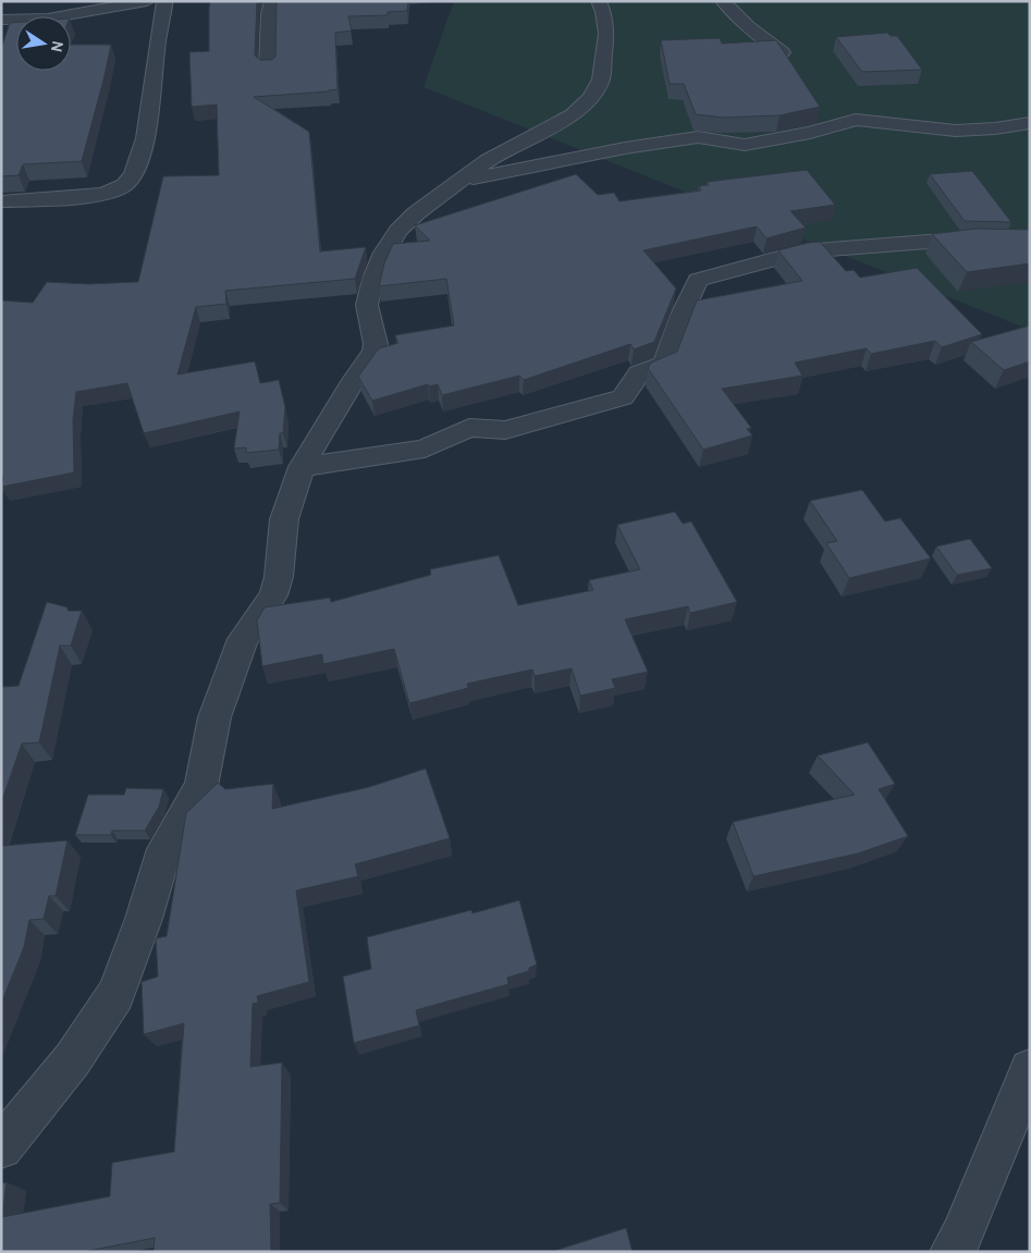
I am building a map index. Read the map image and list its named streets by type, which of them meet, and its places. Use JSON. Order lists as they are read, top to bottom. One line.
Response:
{"north":"right"}
